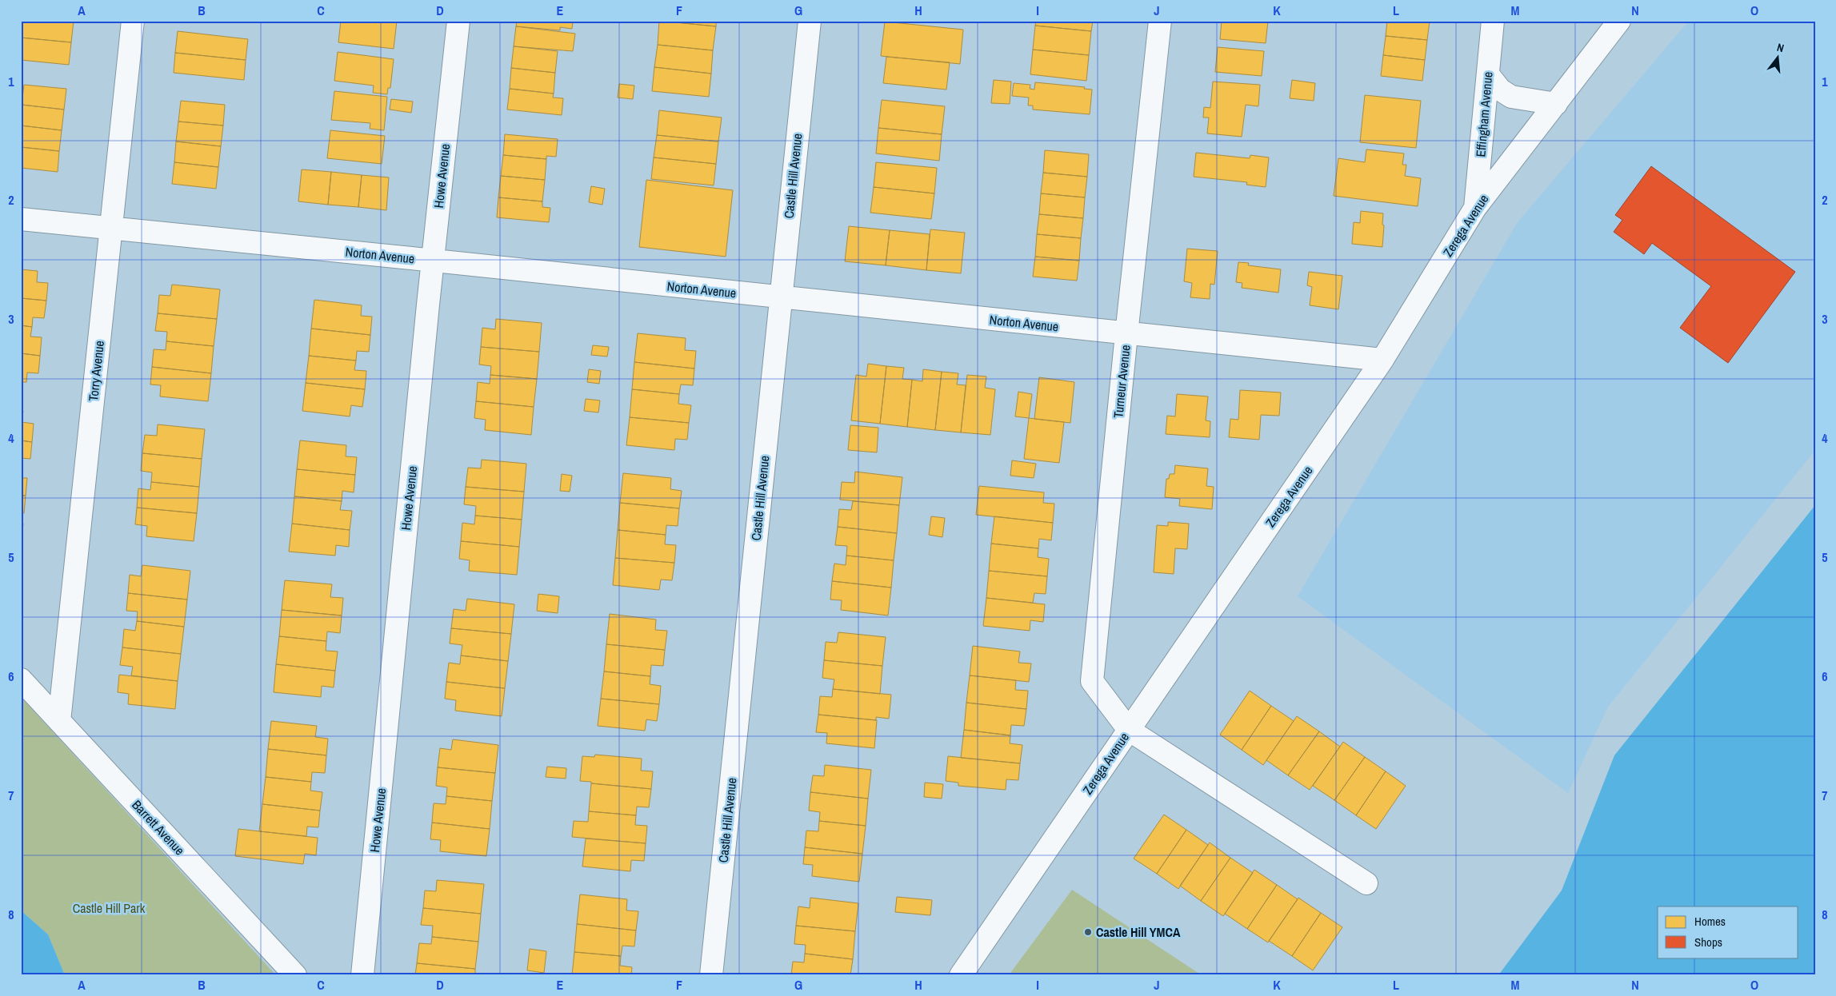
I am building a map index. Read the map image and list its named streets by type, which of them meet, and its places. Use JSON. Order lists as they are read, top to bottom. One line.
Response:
{"streets":{"street":["Effingham Avenue","Howe Avenue","Castle Hill Avenue","Zerega Avenue","Norton Avenue","Torry Avenue","Turneur Avenue","Barrett Avenue"]},"crossings":[["Effingham Avenue","Zerega Avenue"],["Howe Avenue","Norton Avenue"],["Castle Hill Avenue","Norton Avenue"],["Zerega Avenue","Norton Avenue"],["Zerega Avenue","Turneur Avenue"],["Norton Avenue","Torry Avenue"],["Norton Avenue","Turneur Avenue"],["Torry Avenue","Barrett Avenue"]],"parks":["Castle Hill Park"],"places":["Castle Hill YMCA"],"legend":["Homes","Shops"],"north":"top","grid":{"columns":["A","B","C","D","E","F","G","H","I","J","K","L","M","N","O"],"rows":["1","2","3","4","5","6","7","8"]}}
